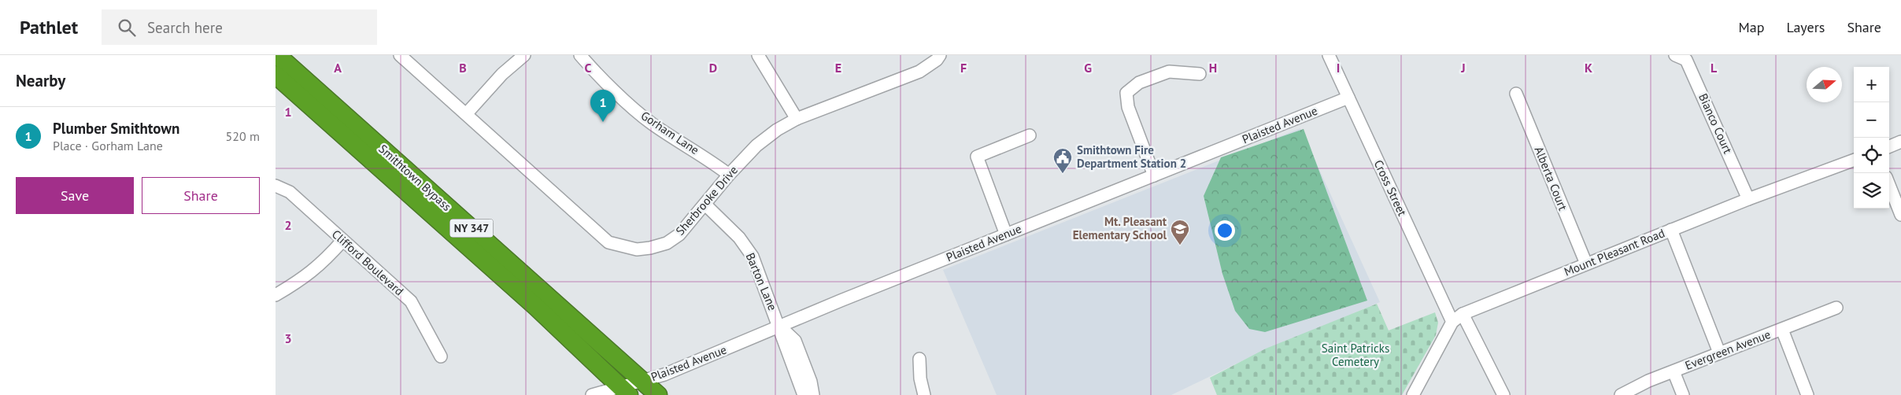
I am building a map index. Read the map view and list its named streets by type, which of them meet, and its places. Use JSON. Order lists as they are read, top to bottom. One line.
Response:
{"streets":{"highway":["Smithtown Bypass","NY 347"],"street":["Bianco Court","Plaisted Avenue","Gorham Lane","Alberta Court","Cross Street","Sherbrooke Drive","Mount Pleasant Road","Clifford Boulevard","Barton Lane","Evergreen Avenue"]},"crossings":[["Bianco Court","Mount Pleasant Road"],["Plaisted Avenue","Smithtown Bypass"],["Plaisted Avenue","Cross Street"],["Plaisted Avenue","Barton Lane"],["Gorham Lane","Sherbrooke Drive"],["Alberta Court","Mount Pleasant Road"],["Cross Street","Mount Pleasant Road"],["Sherbrooke Drive","Barton Lane"]],"parks":["Saint Patricks Cemetery"],"places":{"public building":["Smithtown Fire Department Station 2"],"school or university":["Mt. Pleasant Elementary School"]},"north":"right","page":{"header":"Pathlet","search":"Search here","nav":["Map","Layers","Share"],"heading":"Nearby","map_buttons":["+","−"],"pins":"1","list":[{"mark":"1","name":"Plumber Smithtown","note":"Place · Gorham Lane","value":"520 m"}],"buttons":["Save","Share"]},"grid":{"columns":["A","B","C","D","E","F","G","H","I","J","K","L"],"rows":["1","2","3"]}}
